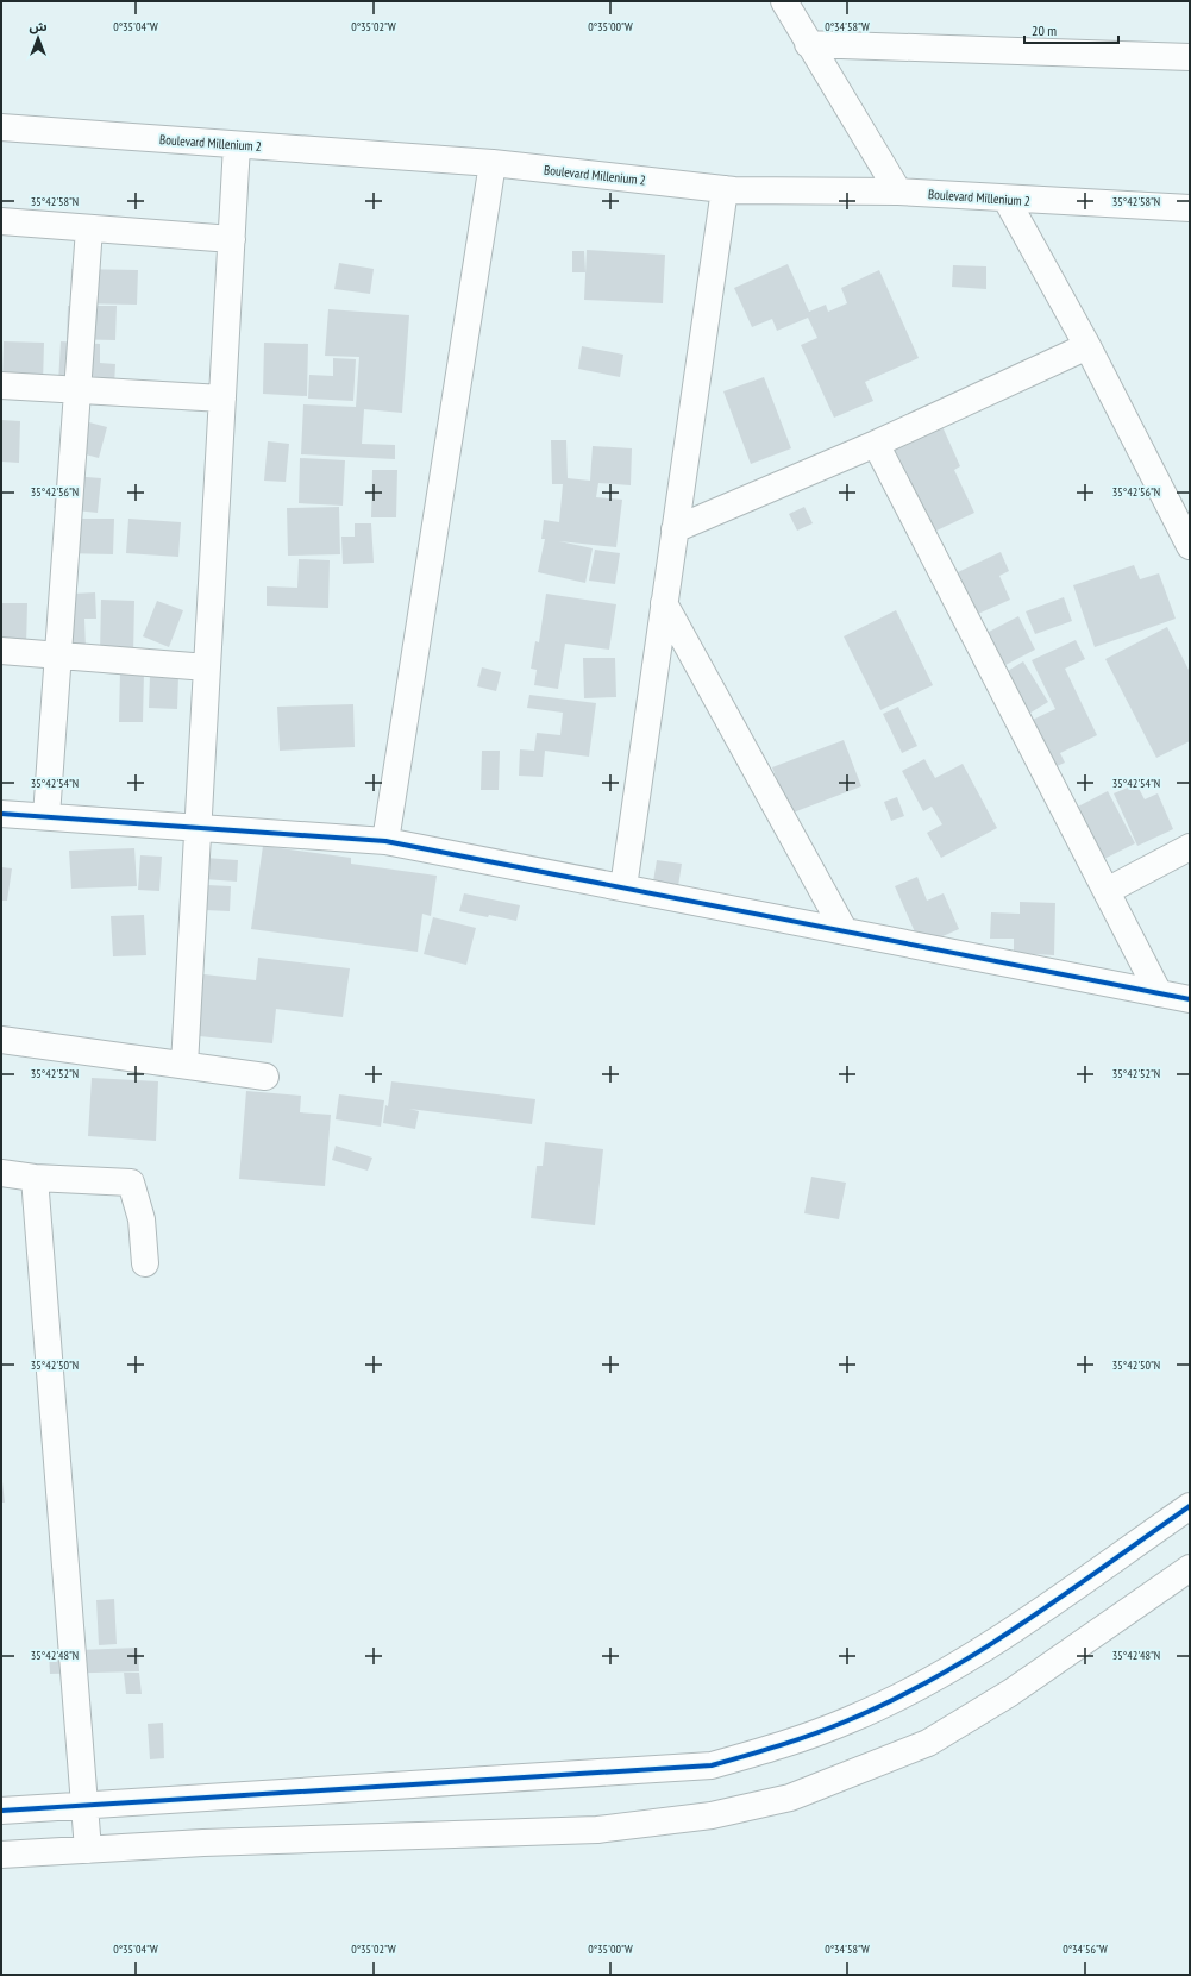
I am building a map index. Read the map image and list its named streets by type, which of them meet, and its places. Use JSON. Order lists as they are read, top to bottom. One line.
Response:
{"streets":{"street":["Boulevard Millenium 2"]},"scale_bar":"20 m","north":"top","coordinates":["0°35'04\"W","0°35'02\"W","0°35'00\"W","0°34'58\"W","35°42'58\"N","35°42'56\"N","35°42'54\"N","35°42'52\"N","35°42'50\"N","35°42'48\"N","0°34'56\"W"]}
